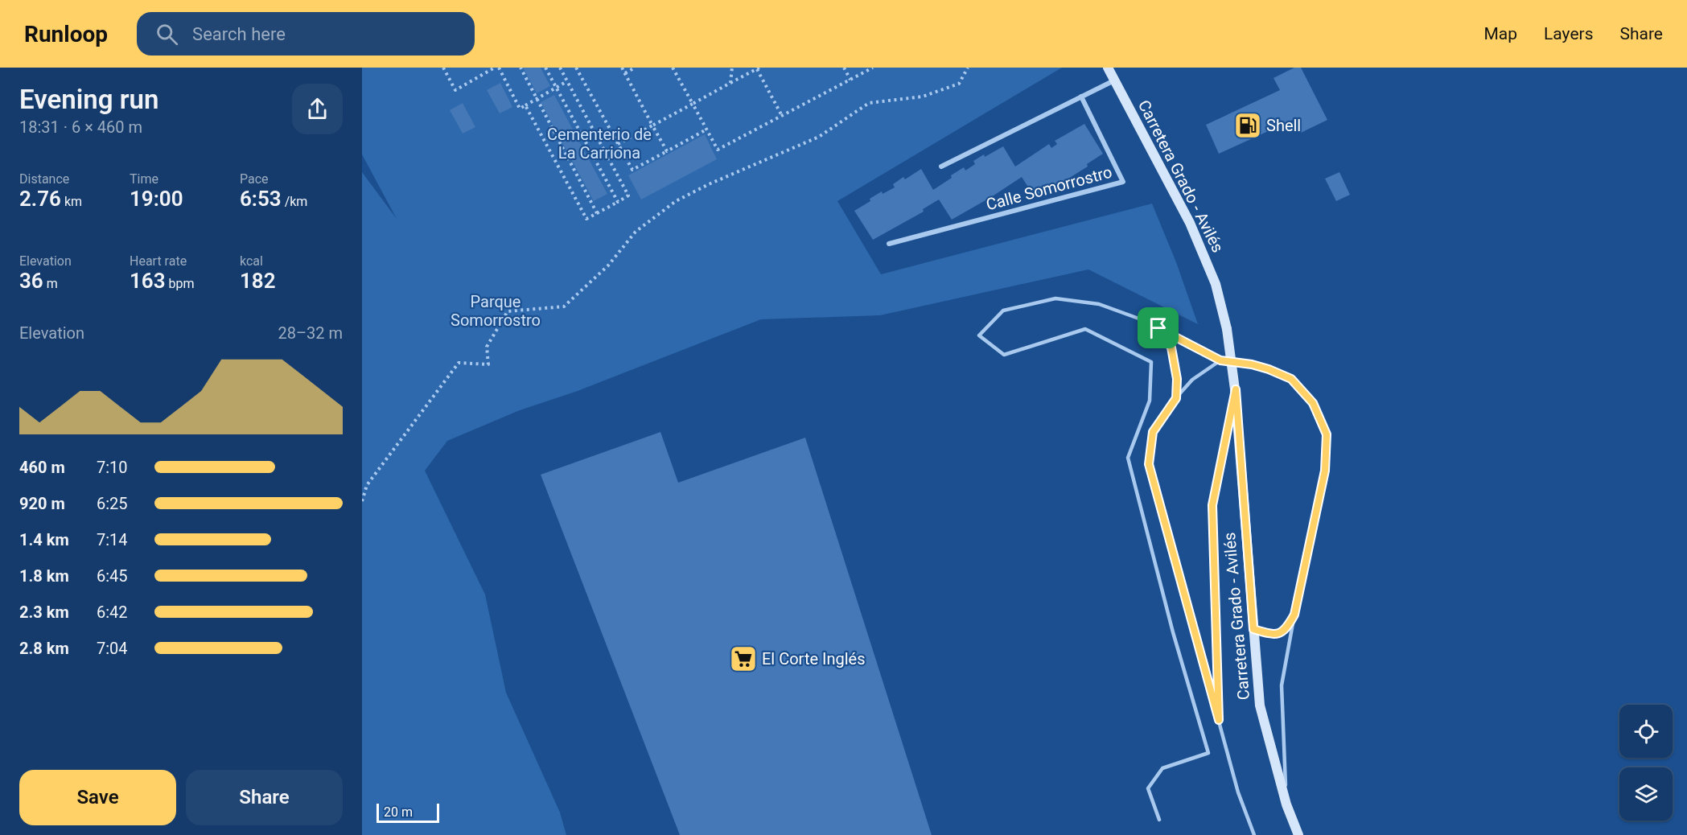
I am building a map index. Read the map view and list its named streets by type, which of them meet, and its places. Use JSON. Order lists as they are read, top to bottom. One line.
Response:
{"streets":{"main road":["Carretera Grado - Avilés"],"street":["Calle Somorrostro"]},"parks":["Cementerio de La Carriona","Parque Somorrostro"],"places":{"fuel station":["Shell"],"supermarket":["El Corte Inglés"]},"scale_bar":"20 m","page":{"header":"Runloop","search":"Search here","nav":["Map","Layers","Share"],"heading":["Evening run","18:31 · 6 × 460 m"],"stats":[["Distance","2.76 km"],["Time","19:00"],["Pace","6:53 /km"],["Elevation","36 m"],["Heart rate","163 bpm"],["kcal","182"]],"chart":["Elevation","28–32 m"],"list":[{"name":"460 m","note":"7:10"},{"name":"920 m","note":"6:25"},{"name":"1.4 km","note":"7:14"},{"name":"1.8 km","note":"6:45"},{"name":"2.3 km","note":"6:42"},{"name":"2.8 km","note":"7:04"}],"buttons":["Save","Share"],"scale":"20 m"}}
